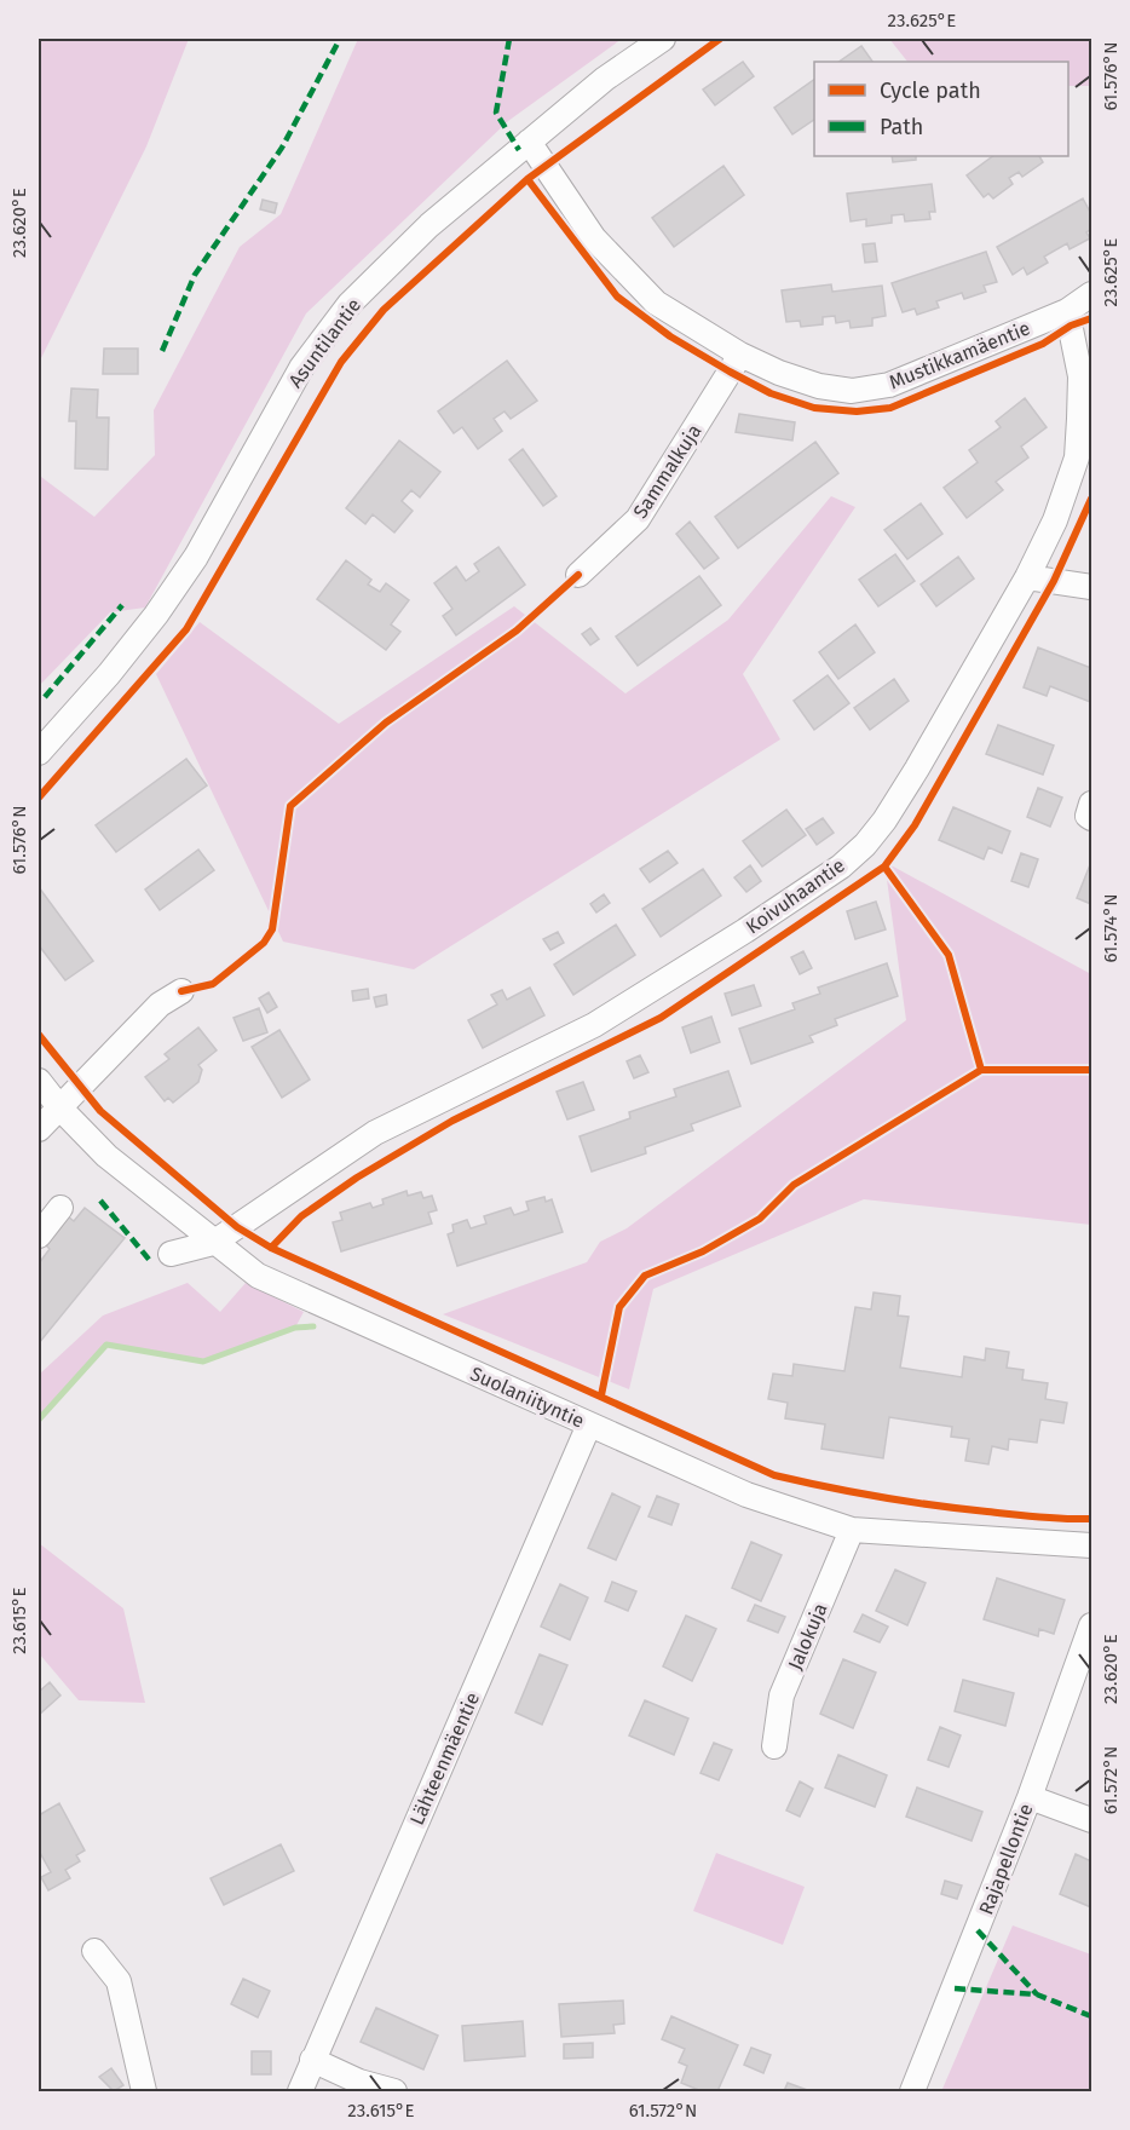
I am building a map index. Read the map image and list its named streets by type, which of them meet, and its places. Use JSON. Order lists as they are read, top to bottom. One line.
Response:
{"streets":{"street":["Asuntilantie","Mustikkamäentie","Sammalkuja","Koivuhaantie","Suolaniityntie","Jalokuja","Lähteenmäentie","Rajapellontie"]},"crossings":[["Asuntilantie","Mustikkamäentie"],["Mustikkamäentie","Sammalkuja"],["Mustikkamäentie","Koivuhaantie"],["Koivuhaantie","Suolaniityntie"],["Suolaniityntie","Jalokuja"],["Suolaniityntie","Lähteenmäentie"]],"legend":["Cycle path","Path"],"coordinates":["23.625°E","61.576°N","23.620°E","61.574°N","23.615°E","61.572°N"]}
